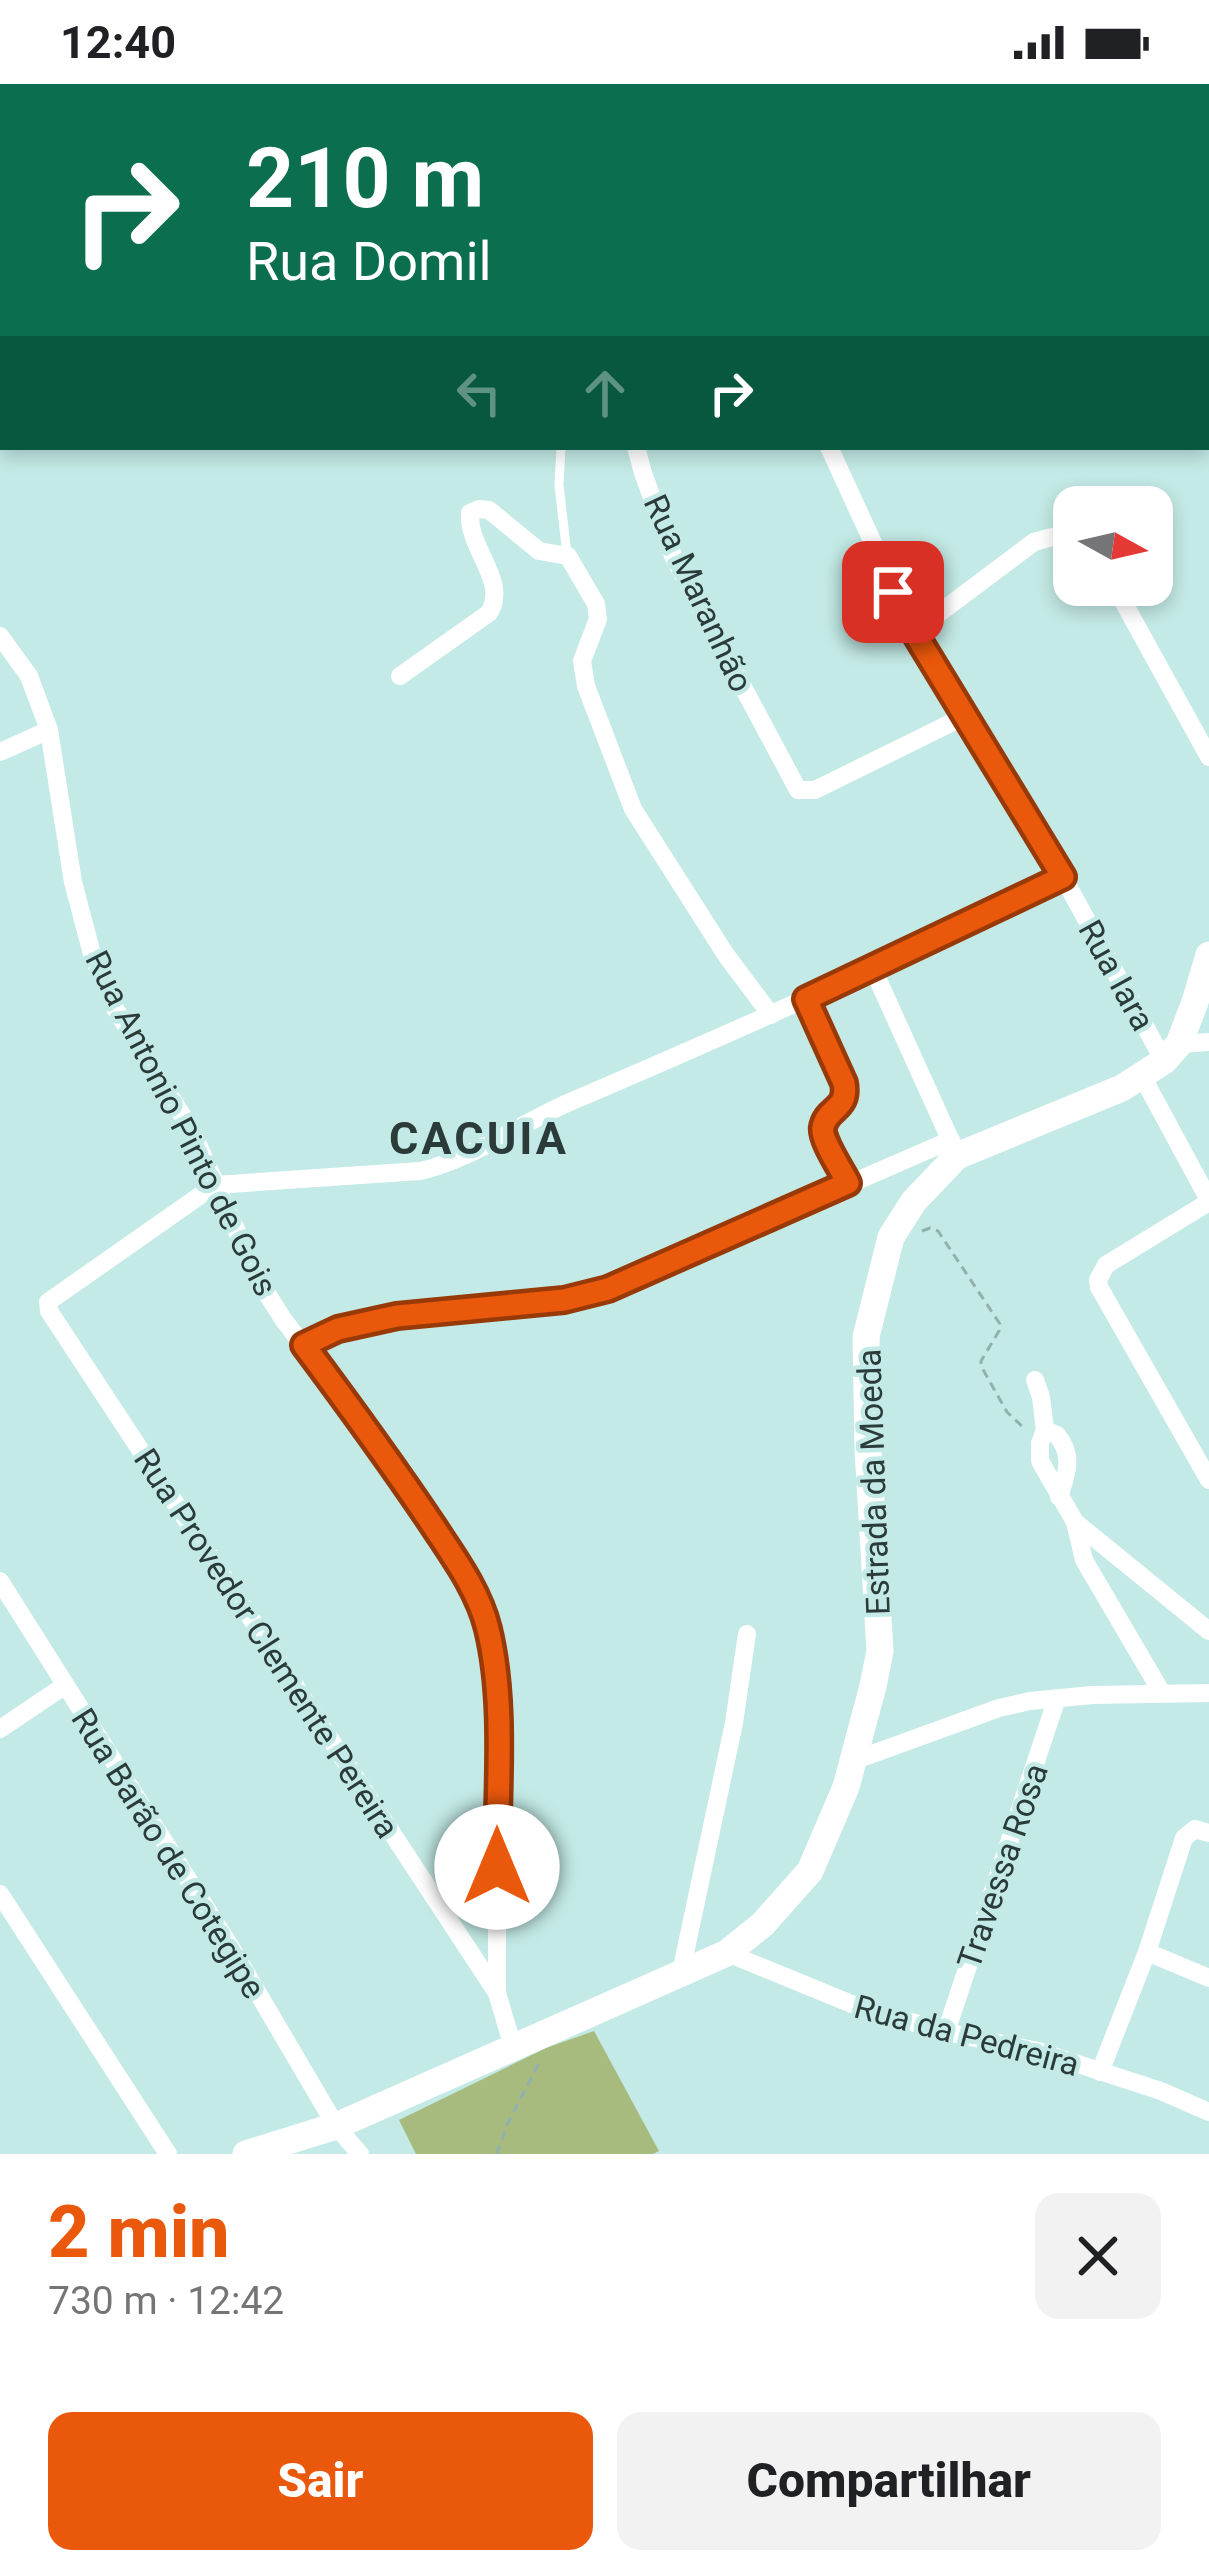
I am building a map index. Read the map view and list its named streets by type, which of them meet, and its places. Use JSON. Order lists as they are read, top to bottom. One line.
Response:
{"streets":{"main road":["Estrada da Moeda"],"street":["Rua Maranhão","Rua Iara","Rua Antonio Pinto de Gois","Rua Provedor Clemente Pereira","Rua Barão de Cotegipe","Travessa Rosa","Rua da Pedreira"]},"crossings":[["Rua Maranhão","Rua Iara"],["Rua Antonio Pinto de Gois","Rua Provedor Clemente Pereira"],["Estrada da Moeda","Rua Provedor Clemente Pereira"],["Estrada da Moeda","Rua Barão de Cotegipe"],["Estrada da Moeda","Rua da Pedreira"],["Travessa Rosa","Rua da Pedreira"]],"districts":["CACUIA"],"north":"right","page":{"status":"12:40","turn":["210 m","Rua Domil"],"heading":["2 min","730 m · 12:42"],"buttons":["Sair","Compartilhar"]}}
